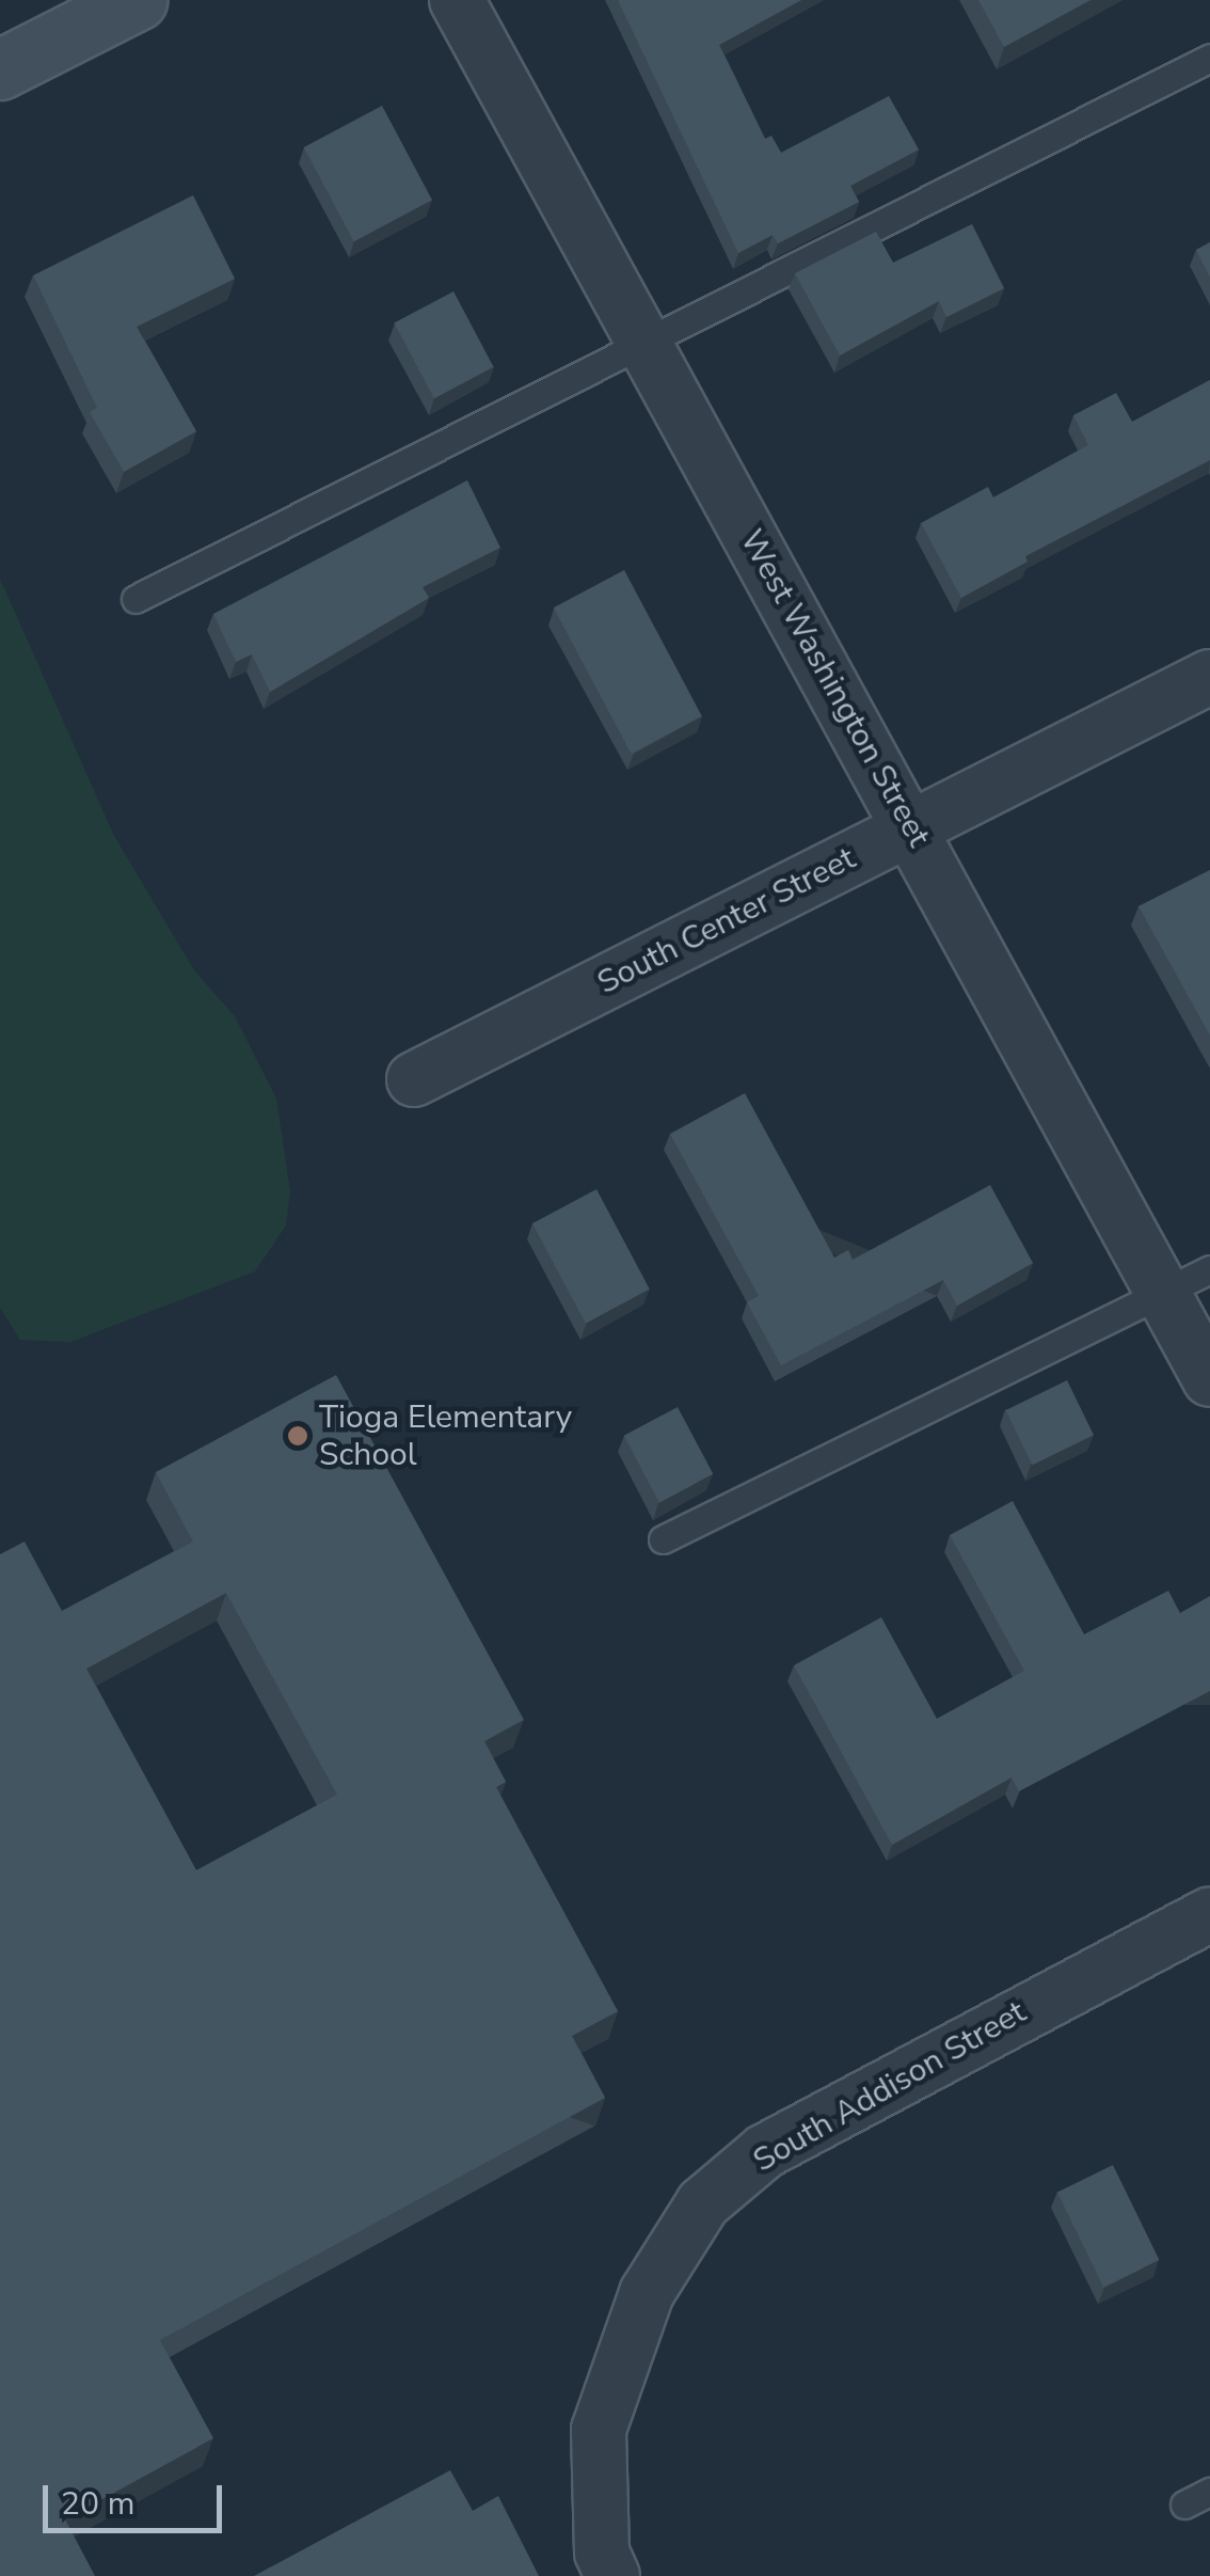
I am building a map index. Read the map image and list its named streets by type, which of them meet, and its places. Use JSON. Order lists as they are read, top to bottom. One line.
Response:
{"streets":{"street":["West Washington Street","South Center Street","South Addison Street"]},"crossings":[["West Washington Street","South Center Street"]],"places":["Tioga Elementary School"],"scale_bar":"20 m"}
